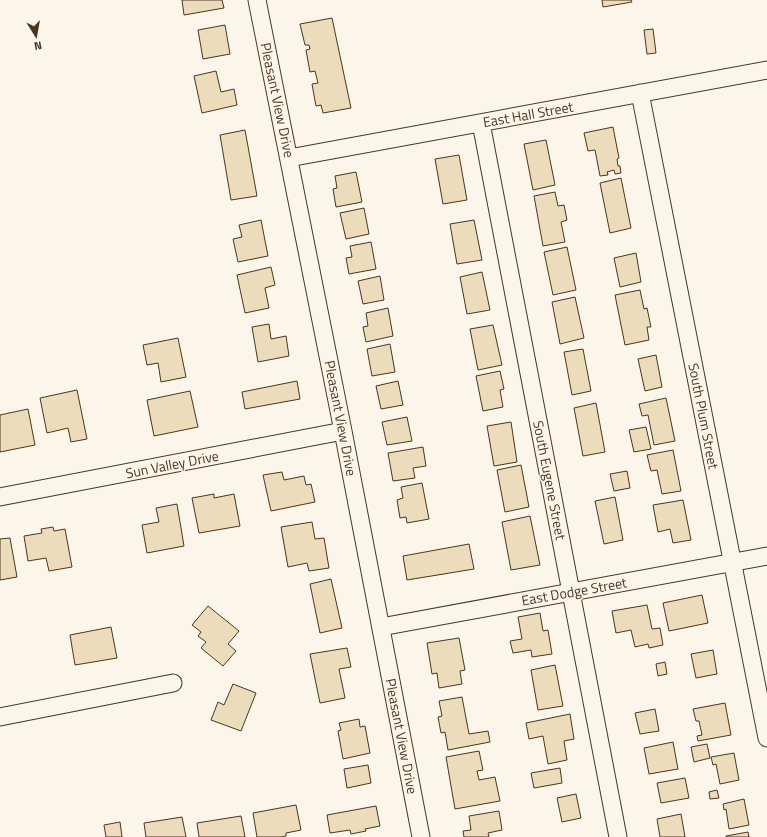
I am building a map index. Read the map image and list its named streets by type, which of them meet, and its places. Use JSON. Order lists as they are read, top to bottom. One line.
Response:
{"streets":{"street":["Pleasant View Drive","East Hall Street","South Plum Street","Sun Valley Drive","South Eugene Street","East Dodge Street"]},"crossings":[["Pleasant View Drive","East Hall Street"],["Pleasant View Drive","Sun Valley Drive"],["Pleasant View Drive","East Dodge Street"],["East Hall Street","South Plum Street"],["East Hall Street","South Eugene Street"],["South Plum Street","East Dodge Street"],["South Eugene Street","East Dodge Street"]],"north":"bottom"}
